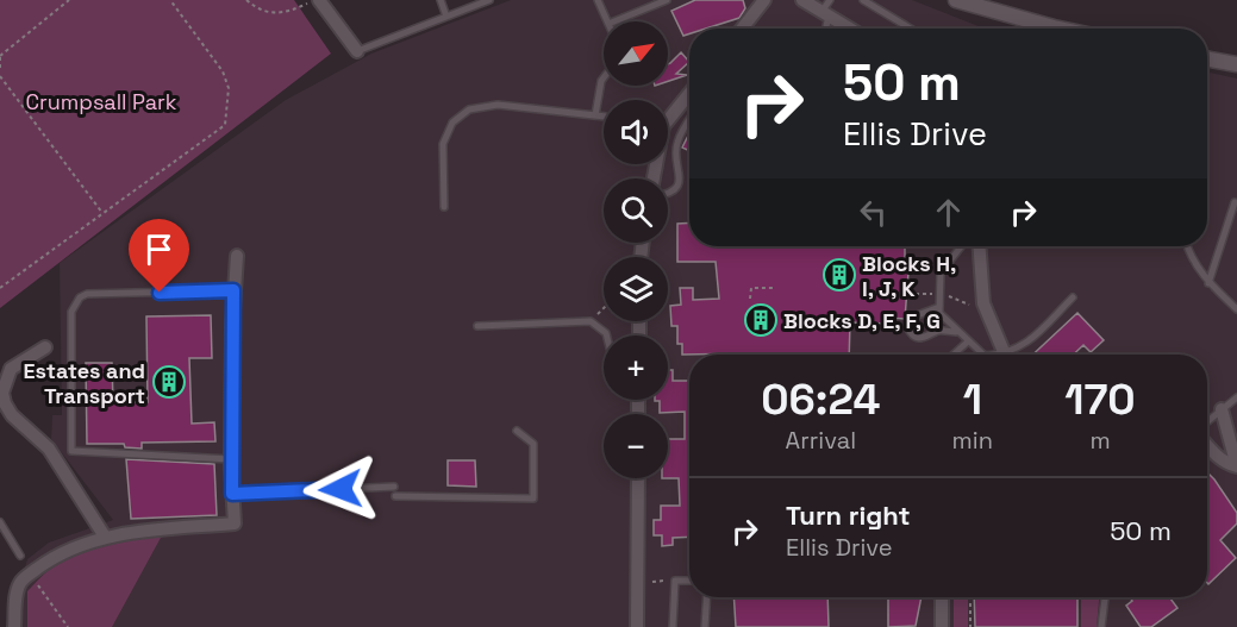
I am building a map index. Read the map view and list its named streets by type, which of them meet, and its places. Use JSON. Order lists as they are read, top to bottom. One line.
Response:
{"parks":["Crumpsall Park"],"places":{"building":["Blocks H, I, J, K","Blocks D, E, F, G","Estates and Transport"]},"north":"top right","page":{"map_buttons":["+","−"],"turn":["50 m","Ellis Drive"],"eta":["06:24","Arrival","1","min","170","m"],"list":[{"name":"Turn right","note":"Ellis Drive","value":"50 m"}]}}
